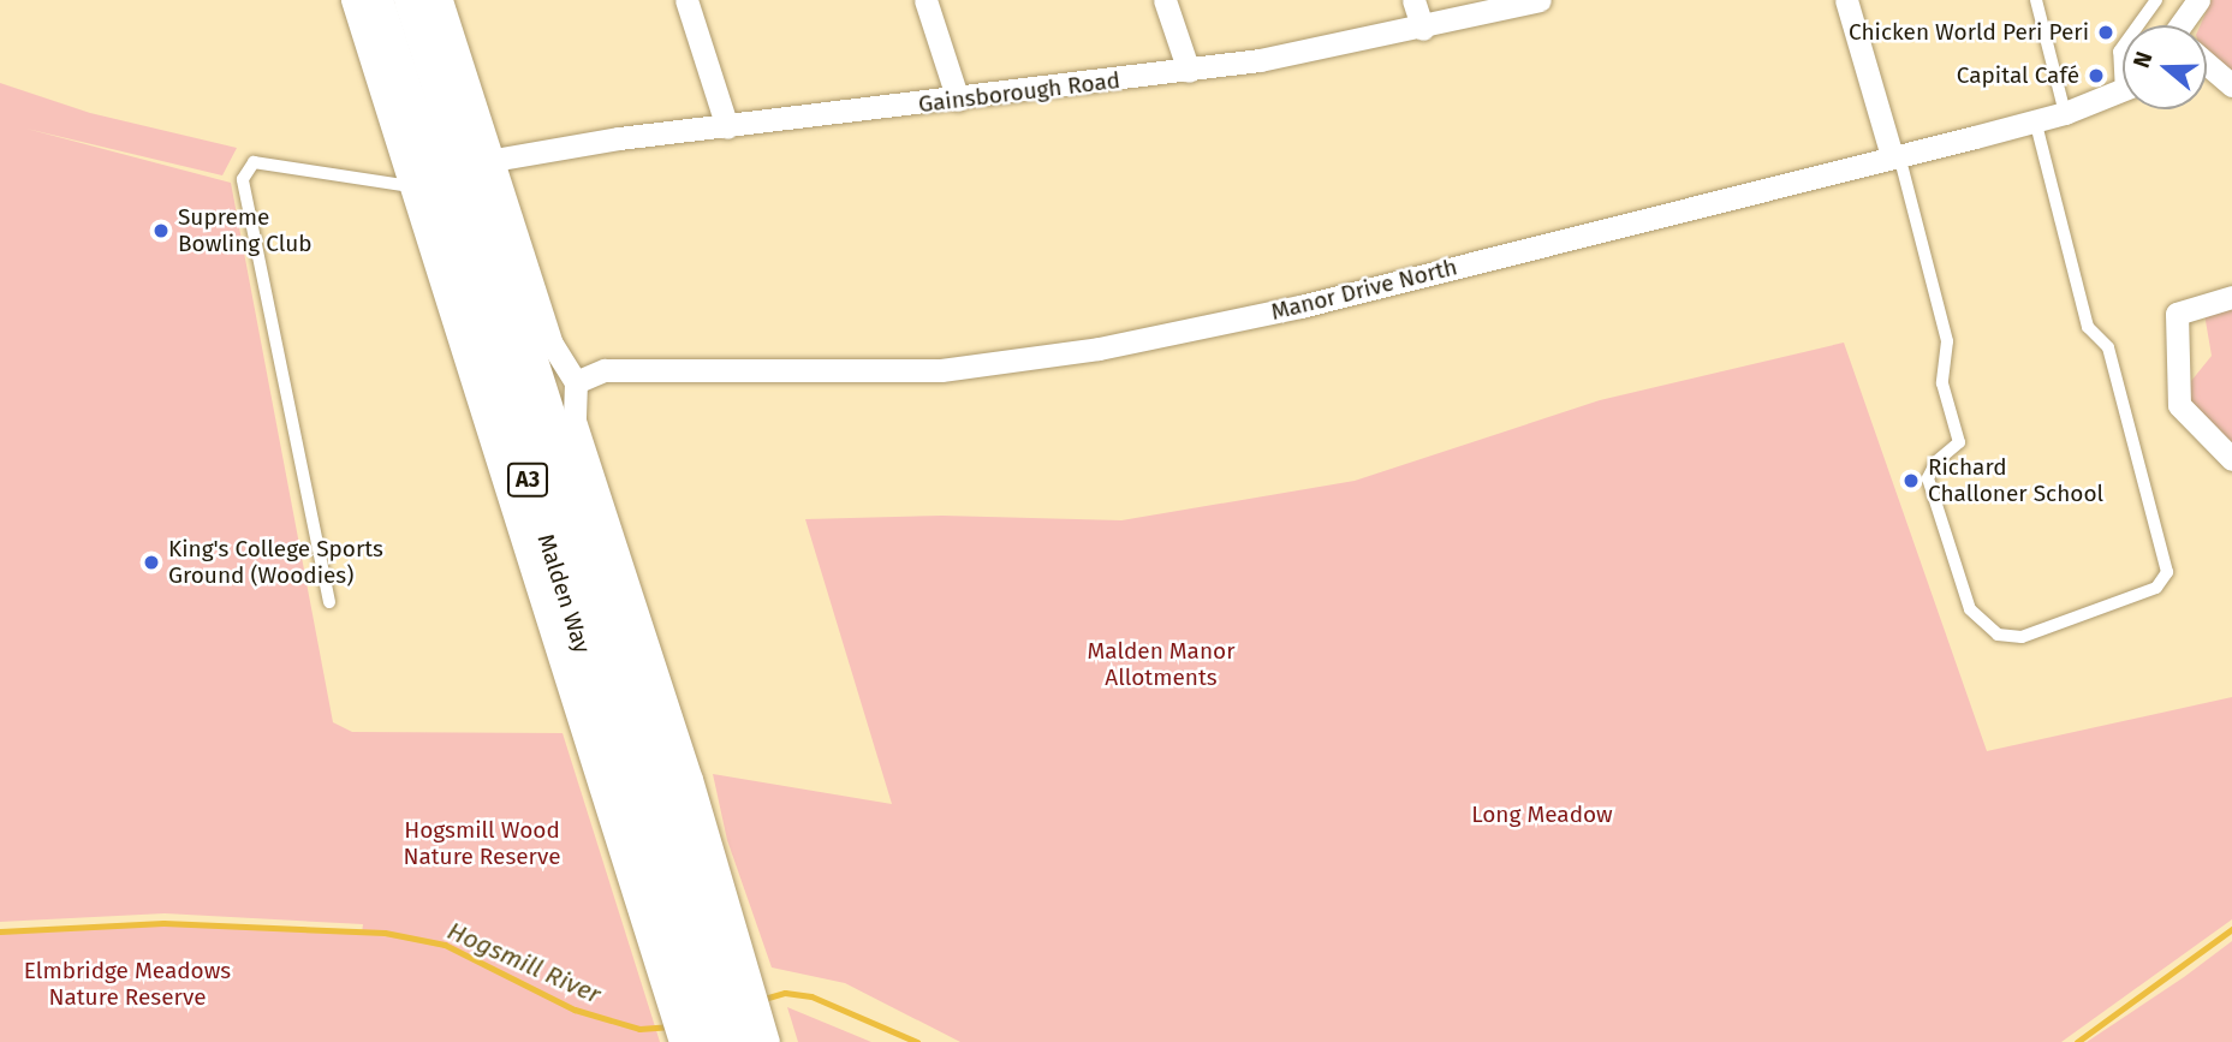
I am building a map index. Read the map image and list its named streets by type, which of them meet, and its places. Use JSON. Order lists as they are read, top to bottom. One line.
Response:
{"streets":{"highway":["A3","Malden Way"],"street":["Gainsborough Road","Manor Drive North"]},"crossings":[["Manor Drive North","Malden Way"]],"water":["Hogsmill River"],"parks":["Malden Manor Allotments","Long Meadow","Hogsmill Wood Nature Reserve","Elmbridge Meadows Nature Reserve"],"places":["Chicken World Peri Peri","Capital Café","Supreme Bowling Club","Richard Challoner School","King's College Sports Ground (Woodies)"],"north":"left"}
